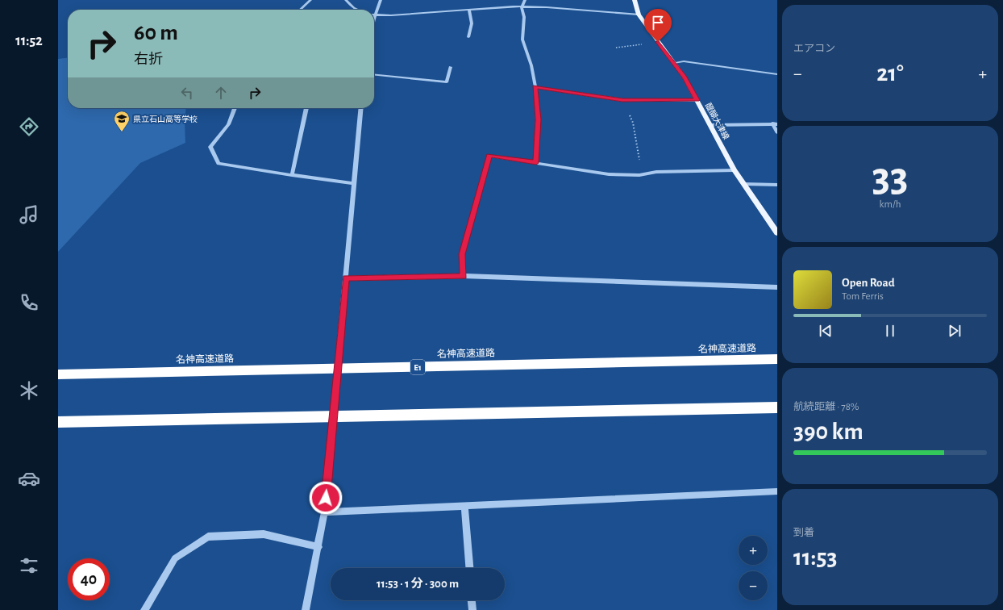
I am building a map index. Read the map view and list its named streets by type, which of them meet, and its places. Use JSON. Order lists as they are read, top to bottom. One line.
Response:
{"streets":{"highway":["名神高速道路","E1"],"main road":["醍醐大津線"]},"places":{"school or university":["県立石山高等学校"]},"page":{"tabs":"11:52","tile":["エアコン",["33","km/h"],["航続距離 · 78%","390 km"],["到着","11:53"]],"turn":["60 m","右折"],"heat":["−","21°","+"],"song":["Open Road","Tom Ferris"],"map_buttons":["+","−"],"limit":"40","trip":"11:53 · 1 分 · 300 m"}}
